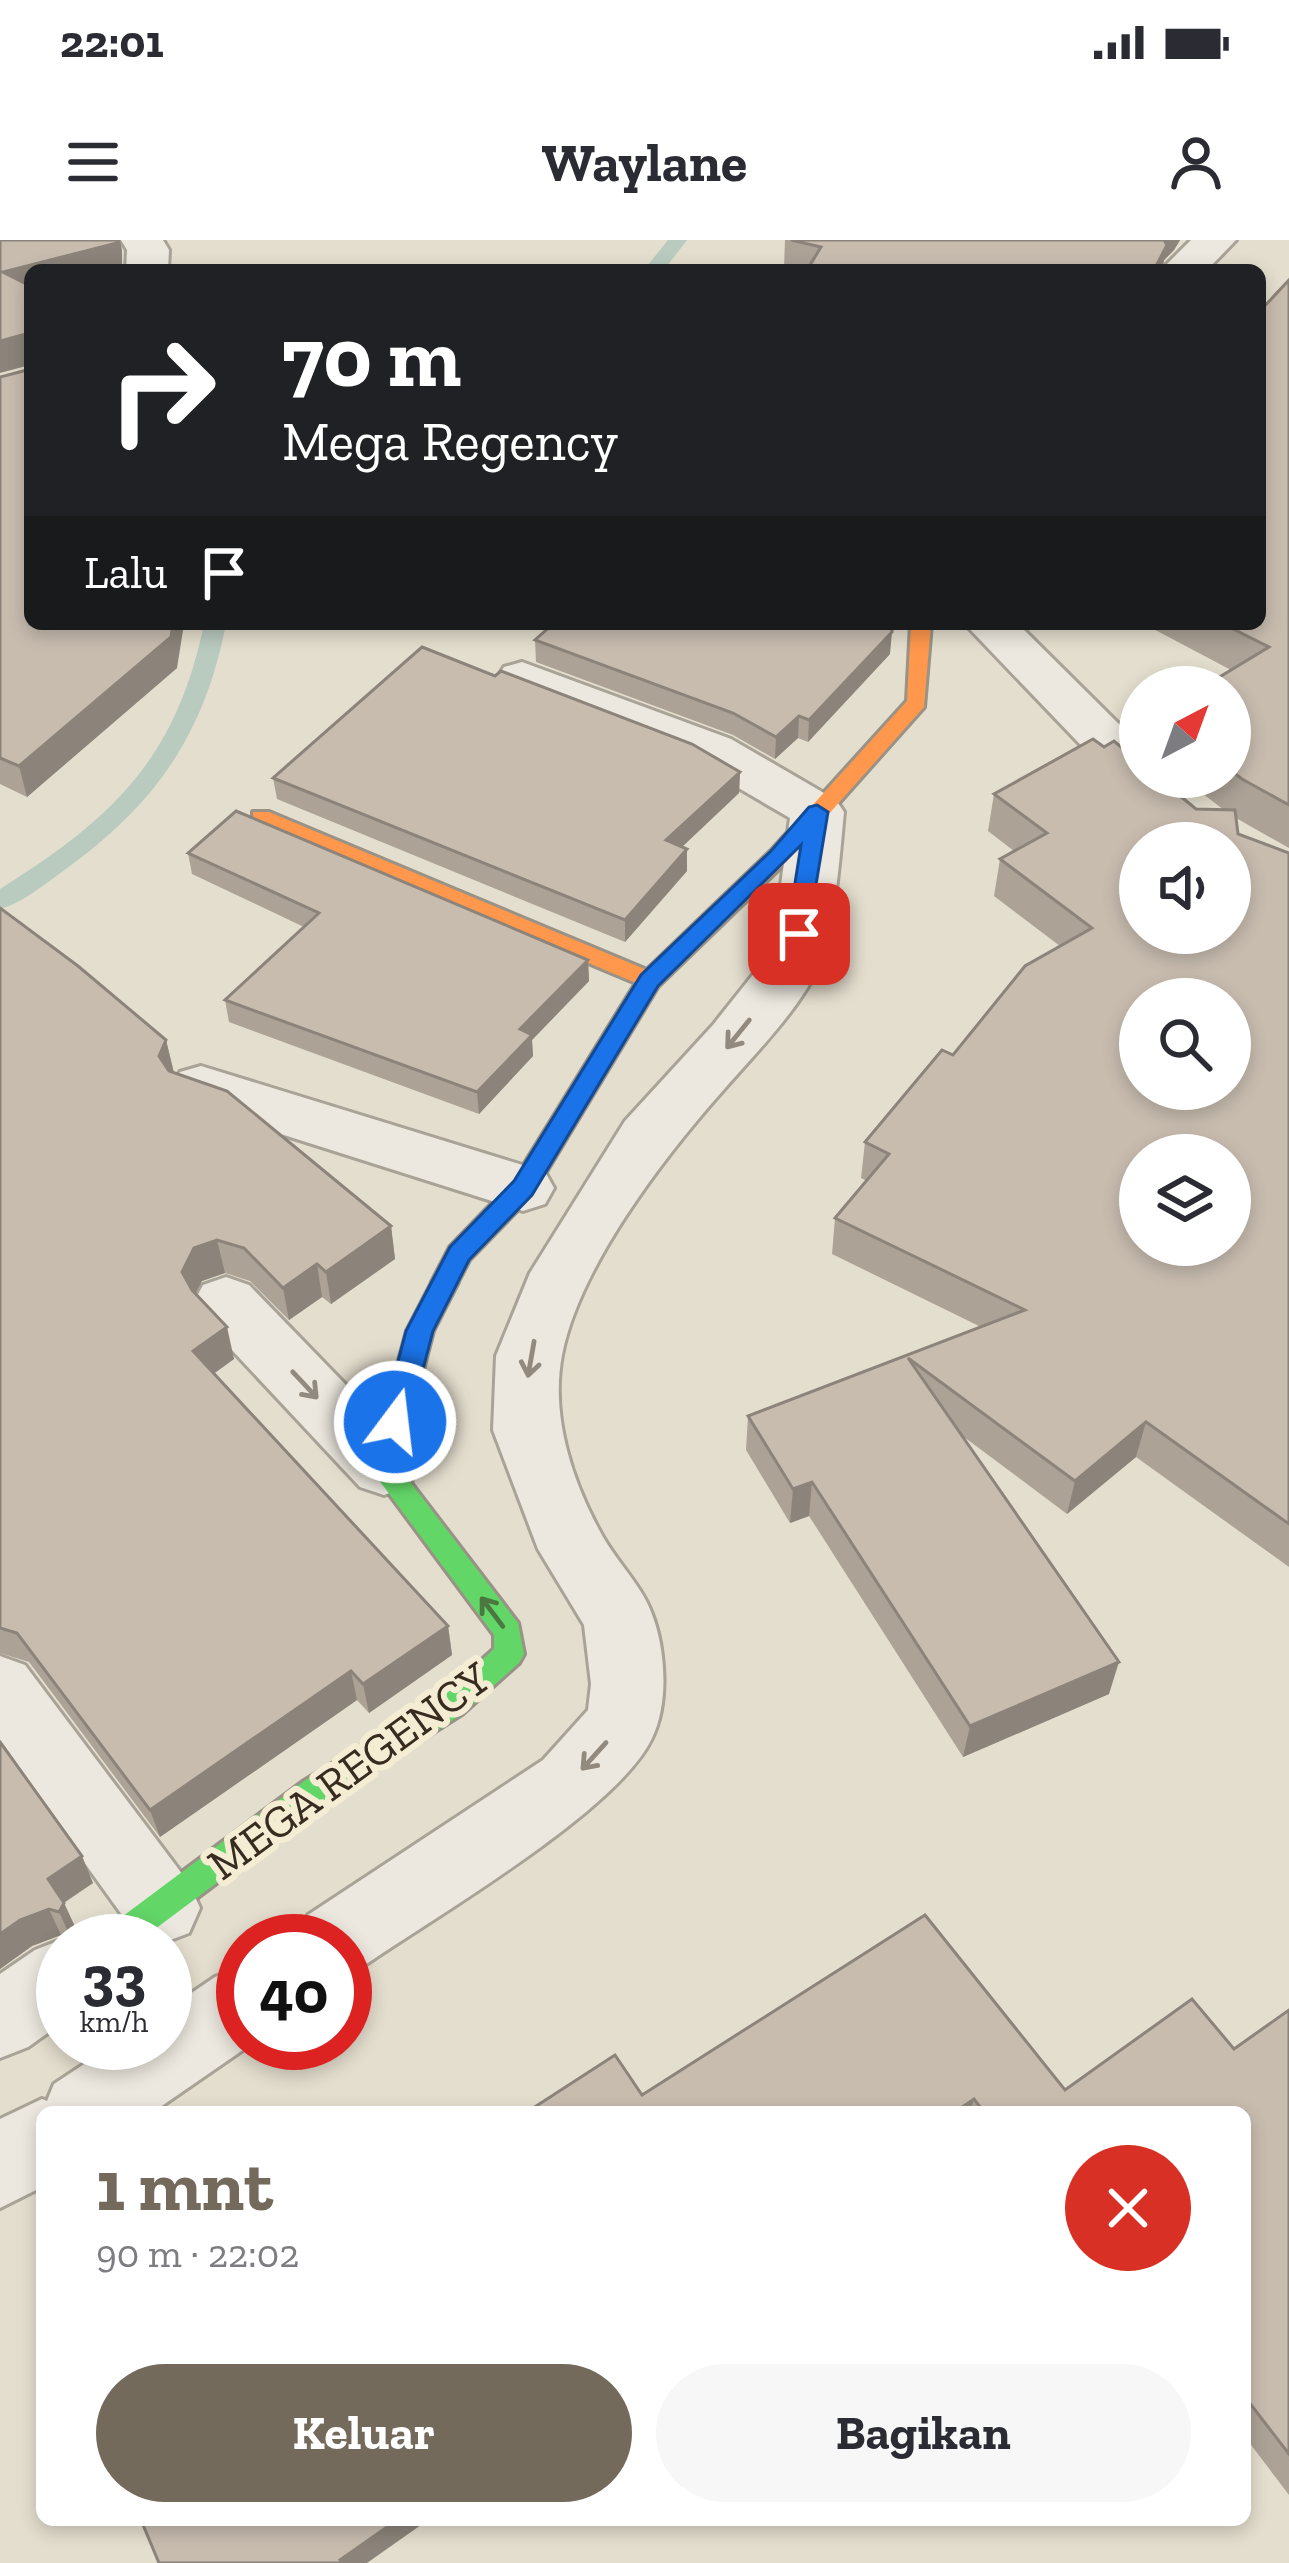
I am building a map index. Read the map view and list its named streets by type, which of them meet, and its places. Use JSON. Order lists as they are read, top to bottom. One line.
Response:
{"streets":{"street":["MEGA REGENCY"]},"north":"top right","page":{"status":"22:01","header":"Waylane","turn":["70 m","Mega Regency"],"then":"Lalu","speed":"33 km/h","limit":"40","heading":["1 mnt","90 m · 22:02"],"buttons":["Keluar","Bagikan"]}}
